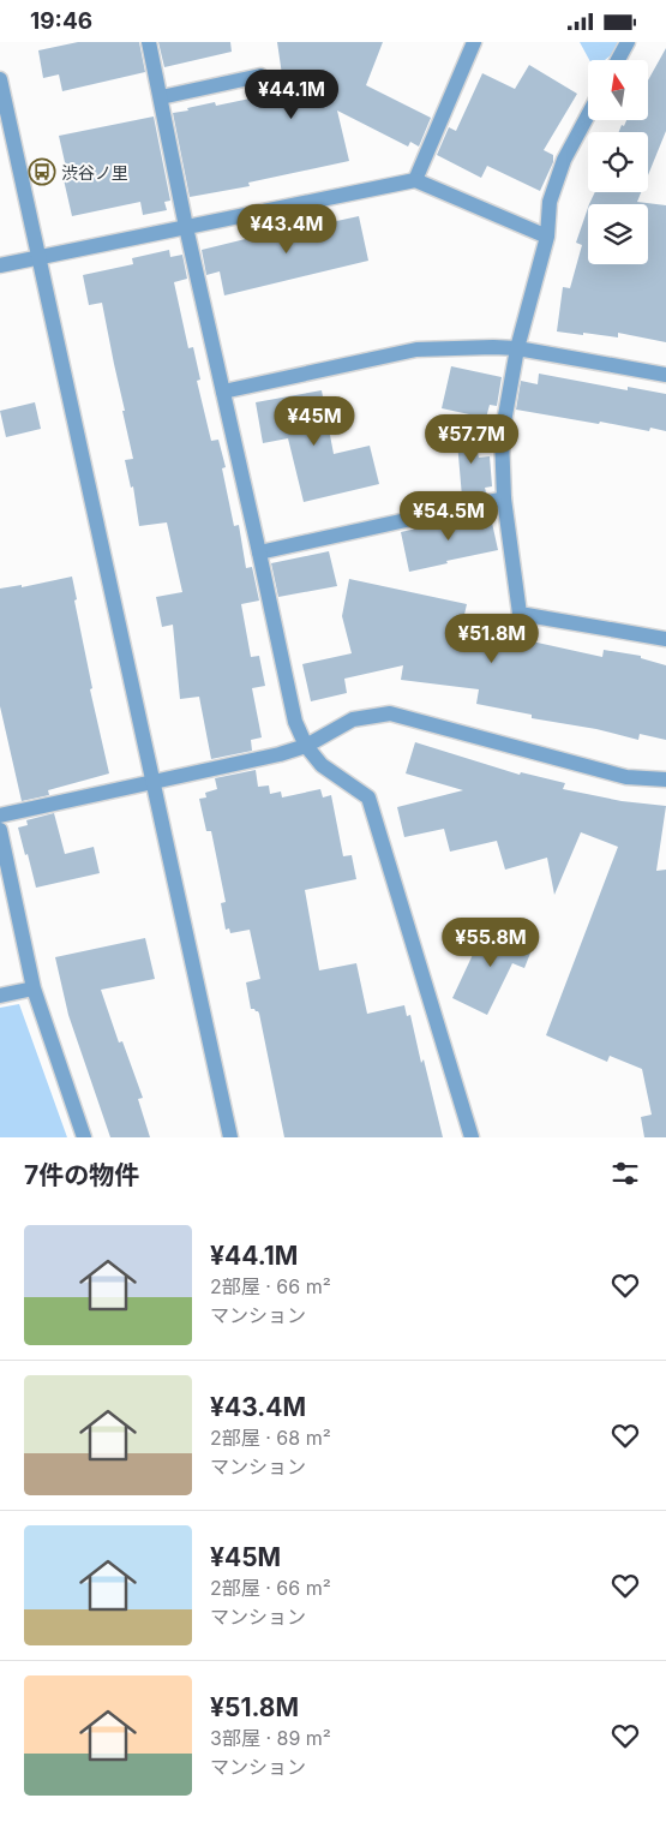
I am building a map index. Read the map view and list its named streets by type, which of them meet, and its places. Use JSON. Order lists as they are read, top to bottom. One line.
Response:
{"places":{"bus stop":["渋谷ノ里"]},"north":"top","page":{"status":"19:46","price":["¥44.1M","¥43.4M","¥45M","¥57.7M","¥54.5M","¥51.8M","¥55.8M"],"heading":"7件の物件","list":[{"name":"¥44.1M","note":"2部屋 · 66 m² · マンション"},{"name":"¥43.4M","note":"2部屋 · 68 m² · マンション"},{"name":"¥45M","note":"2部屋 · 66 m² · マンション"},{"name":"¥51.8M","note":"3部屋 · 89 m² · マンション"}]}}
